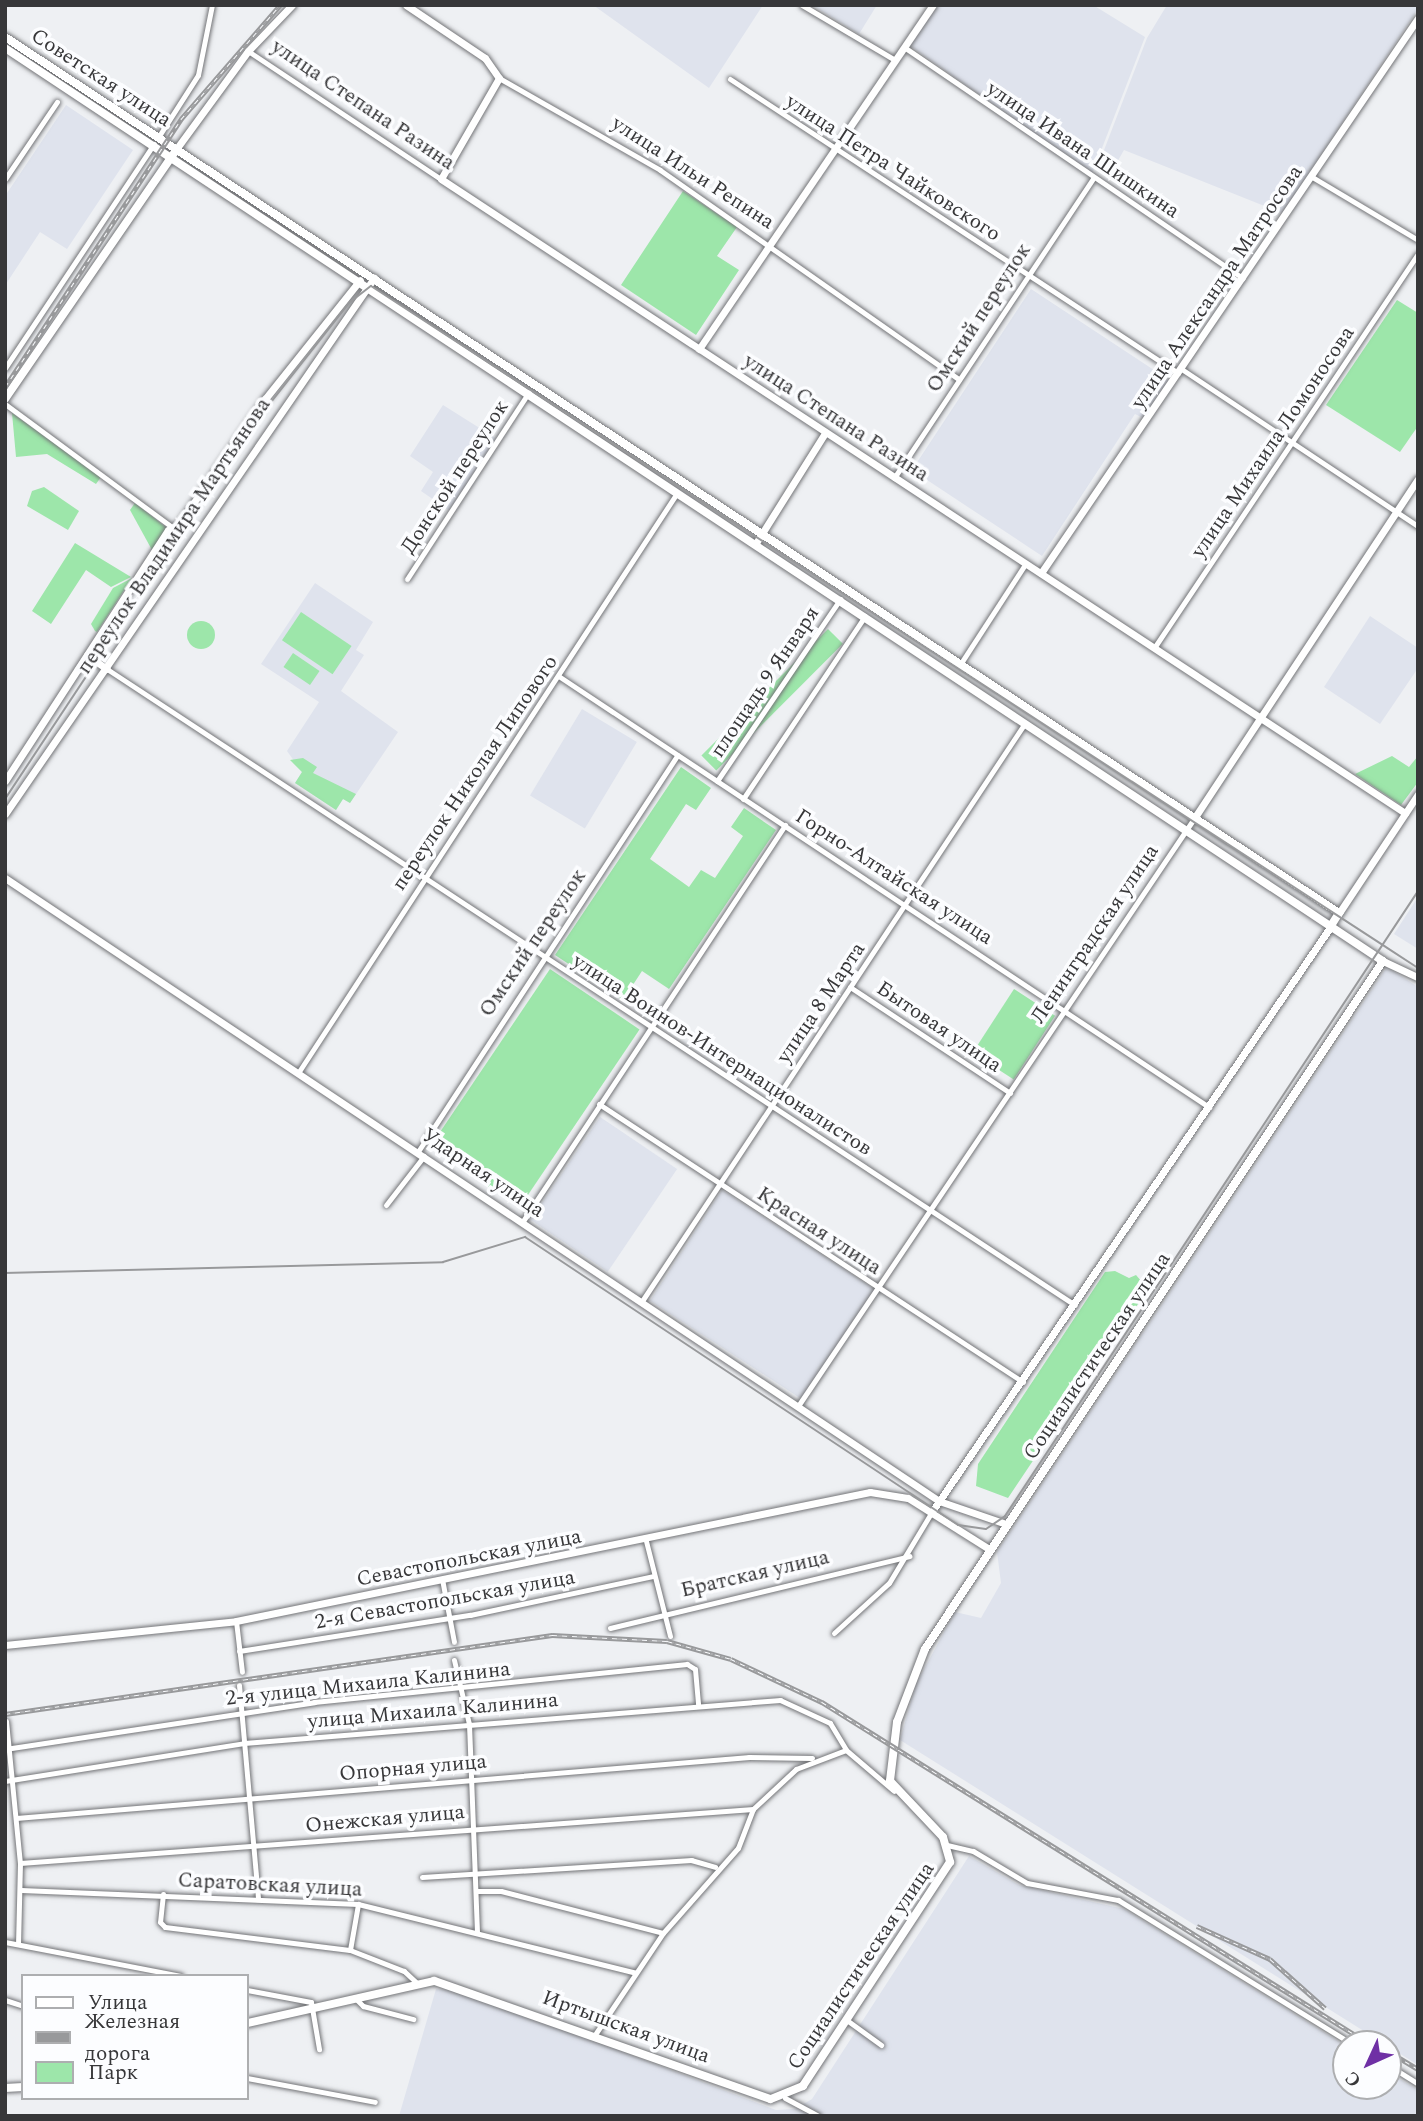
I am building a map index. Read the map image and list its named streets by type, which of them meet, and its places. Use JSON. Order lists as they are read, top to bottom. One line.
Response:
{"streets":{"main road":["Советская улица","Социалистическая улица","Иртышская улица"],"street":["улица Степана Разина","улица Ивана Шишкина","улица Петра Чайковского","улица Ильи Репина","улица Александра Матросова","Омский переулок","улица Михаила Ломоносова","Донской переулок","переулок Владимира Мартьянова","площадь 9 Января","переулок Николая Липового","Горно-Алтайская улица","Ленинградская улица","улица 8 Марта","Бытовая улица","улица Воинов-Интернационалистов","Ударная улица","Красная улица","Севастопольская улица","Братская улица","2-я Севастопольская улица","2-я улица Михаила Калинина","улица Михаила Калинина","Опорная улица","Онежская улица","Саратовская улица"]},"crossings":[["улица Степана Разина","улица Александра Матросова"],["улица Степана Разина","Омский переулок"],["улица Степана Разина","улица Михаила Ломоносова"],["улица Степана Разина","Ленинградская улица"],["улица Ивана Шишкина","улица Александра Матросова"],["улица Ивана Шишкина","Омский переулок"],["улица Петра Чайковского","улица Александра Матросова"],["улица Петра Чайковского","Омский переулок"],["улица Петра Чайковского","улица Михаила Ломоносова"],["улица Петра Чайковского","Ленинградская улица"],["улица Ильи Репина","Омский переулок"],["Омский переулок","Горно-Алтайская улица"],["Омский переулок","улица Воинов-Интернационалистов"],["Омский переулок","Ударная улица"],["переулок Владимира Мартьянова","улица Воинов-Интернационалистов"],["площадь 9 Января","Горно-Алтайская улица"],["переулок Николая Липового","Горно-Алтайская улица"],["переулок Николая Липового","улица Воинов-Интернационалистов"],["переулок Николая Липового","Ударная улица"],["Горно-Алтайская улица","Ленинградская улица"],["Горно-Алтайская улица","улица 8 Марта"],["Ленинградская улица","Бытовая улица"],["Ленинградская улица","улица Воинов-Интернационалистов"],["Ленинградская улица","Ударная улица"],["Ленинградская улица","Красная улица"],["улица 8 Марта","Бытовая улица"],["улица 8 Марта","улица Воинов-Интернационалистов"],["улица 8 Марта","Ударная улица"],["улица 8 Марта","Красная улица"],["Ударная улица","Социалистическая улица"],["Социалистическая улица","Севастопольская улица"],["Социалистическая улица","улица Михаила Калинина"],["Социалистическая улица","Иртышская улица"],["2-я улица Михаила Калинина","улица Михаила Калинина"],["Саратовская улица","Иртышская улица"]],"legend":["Улица","Железная дорога","Парк"],"north":"bottom left"}
